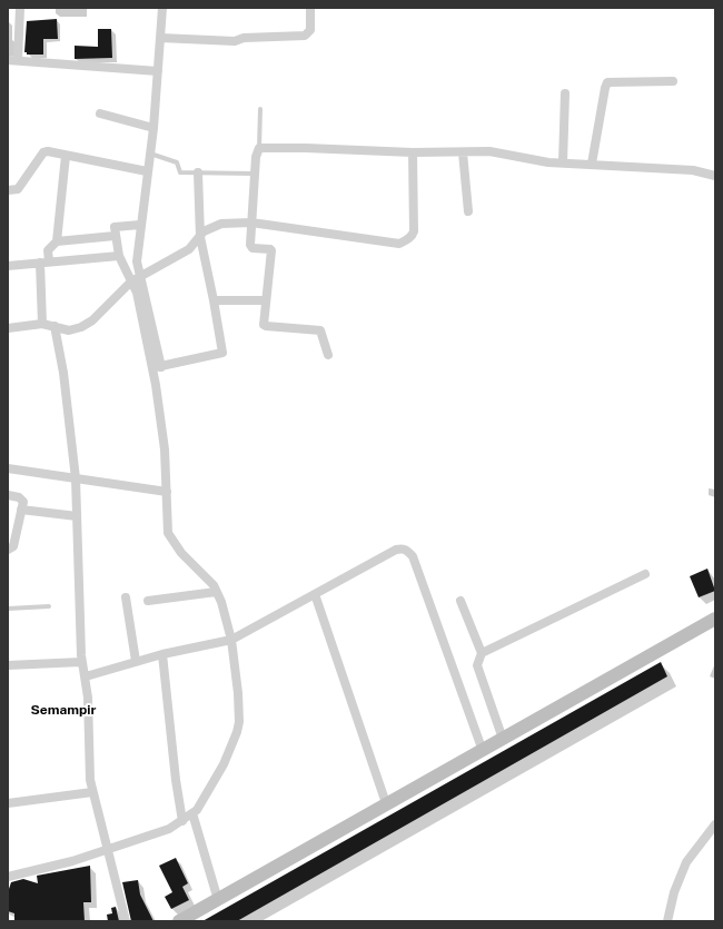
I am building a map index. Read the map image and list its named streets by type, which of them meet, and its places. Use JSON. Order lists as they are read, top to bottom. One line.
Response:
{"districts":["Semampir"]}
